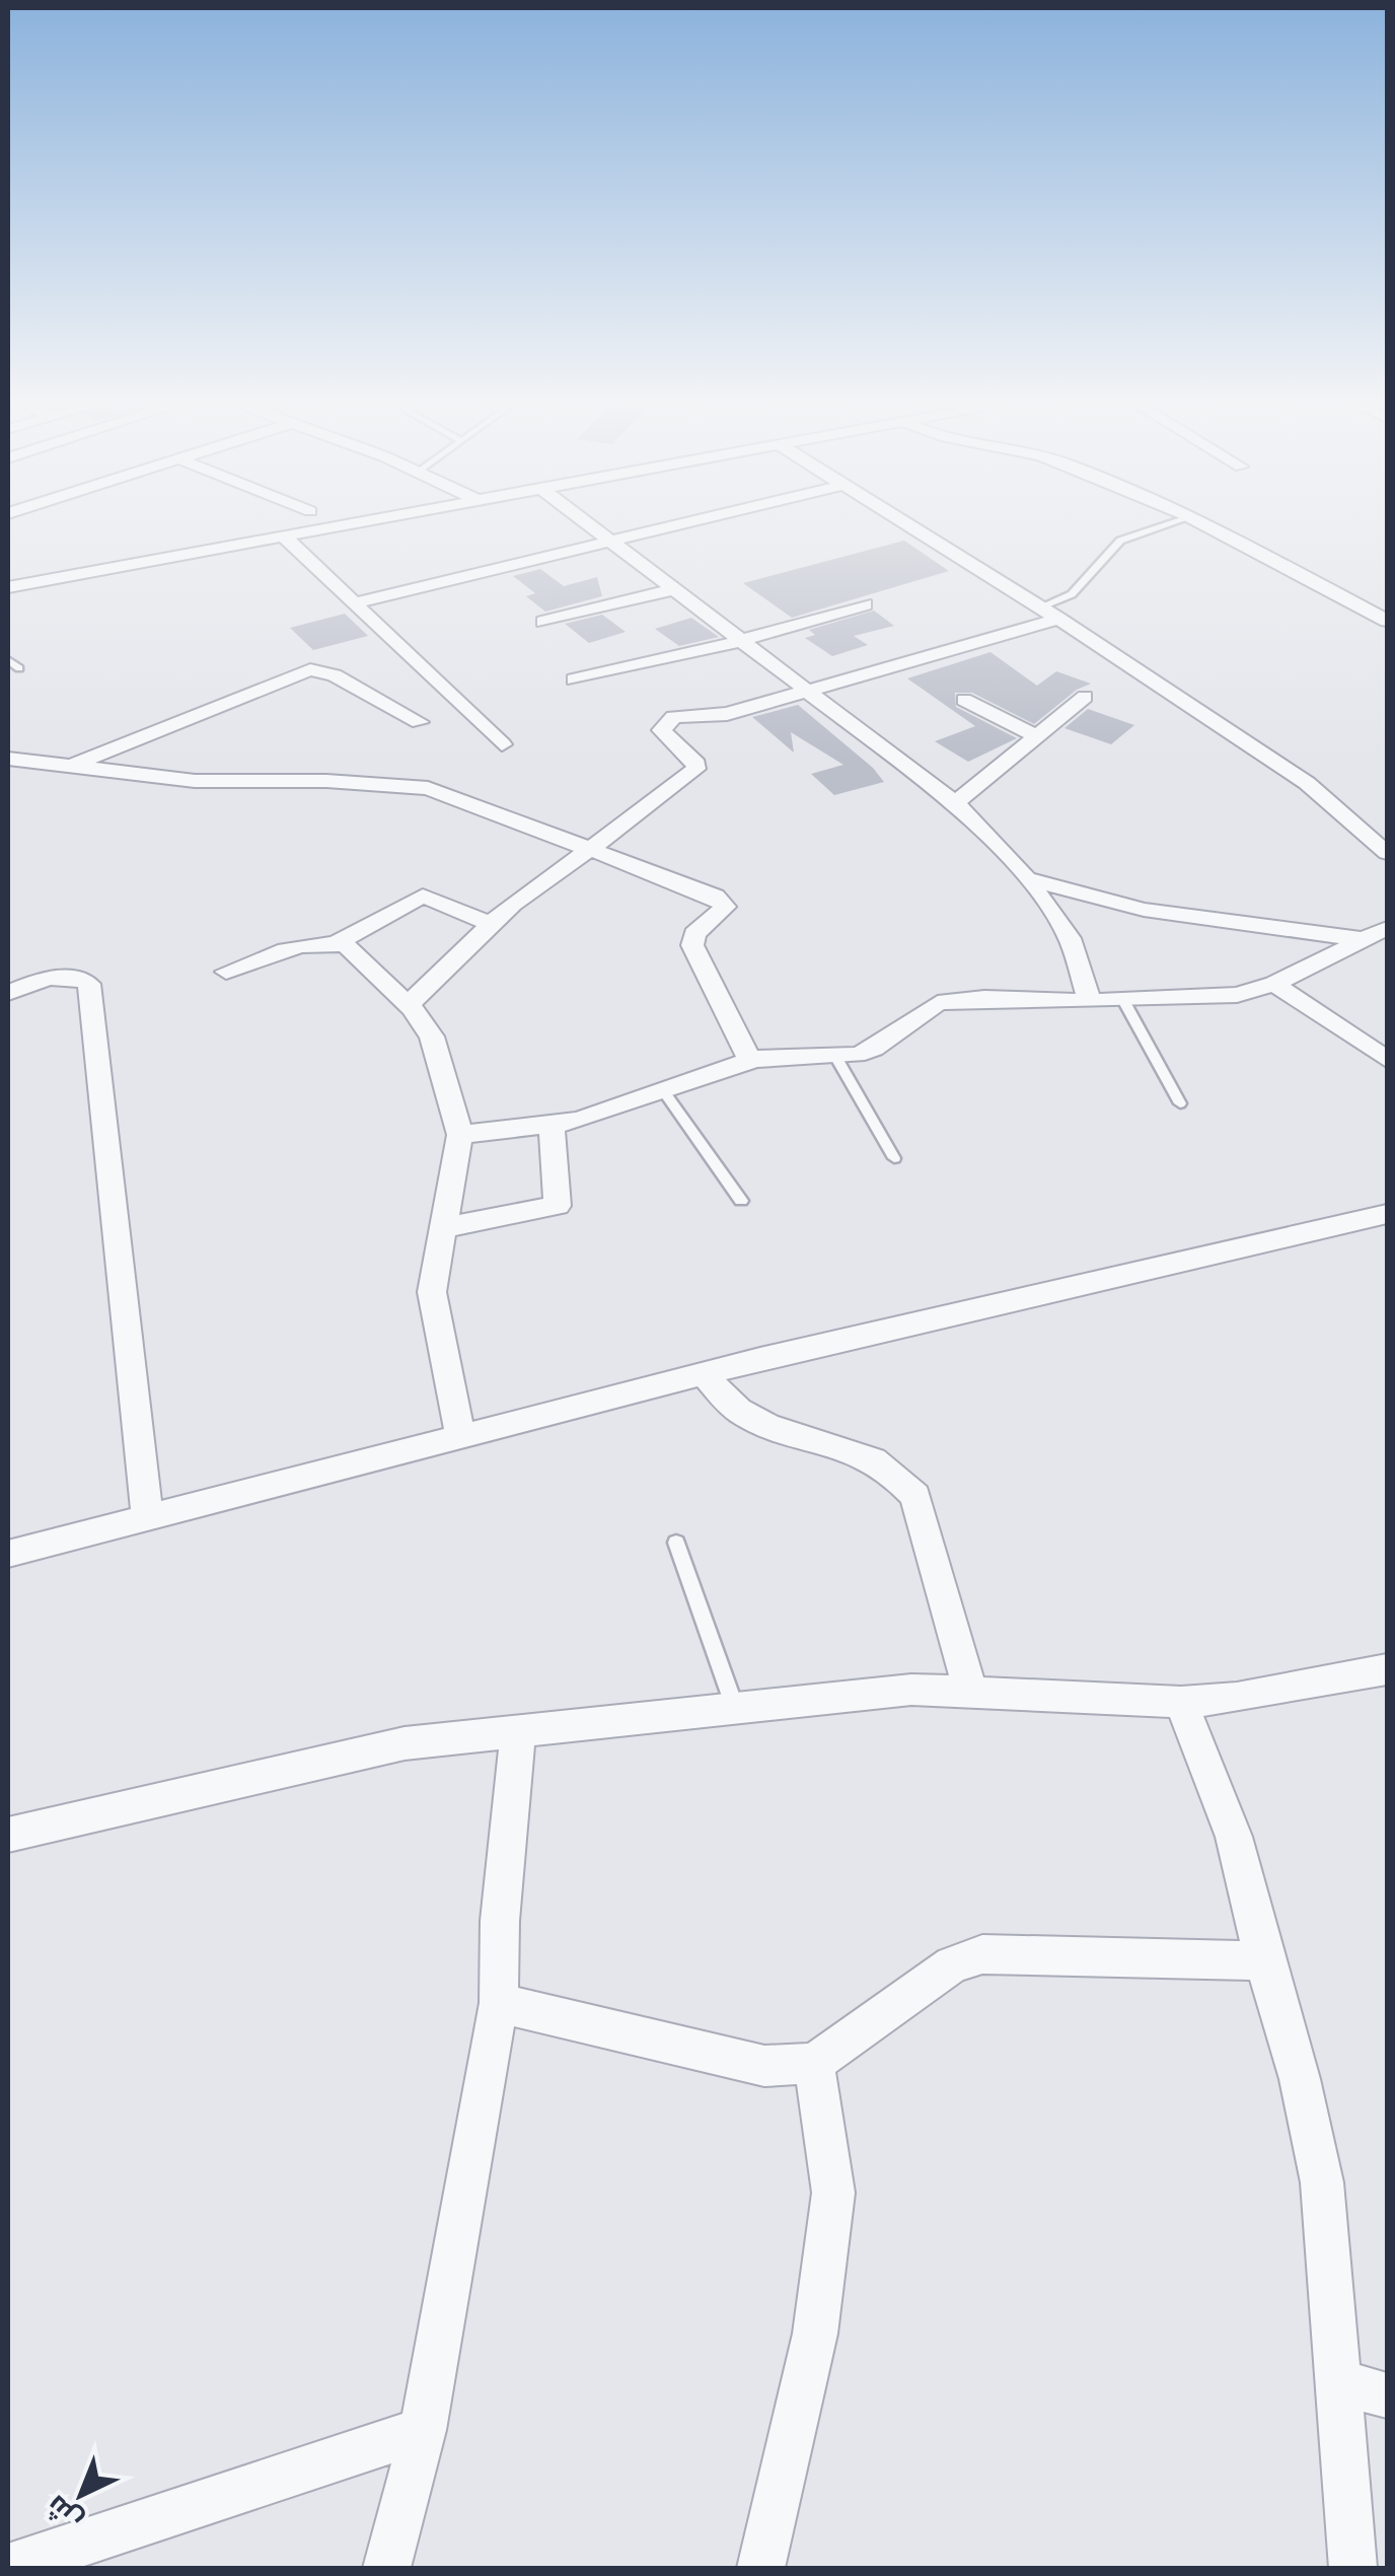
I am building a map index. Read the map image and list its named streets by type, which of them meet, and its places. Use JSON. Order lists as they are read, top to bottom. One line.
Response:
{"north":"bottom left"}
